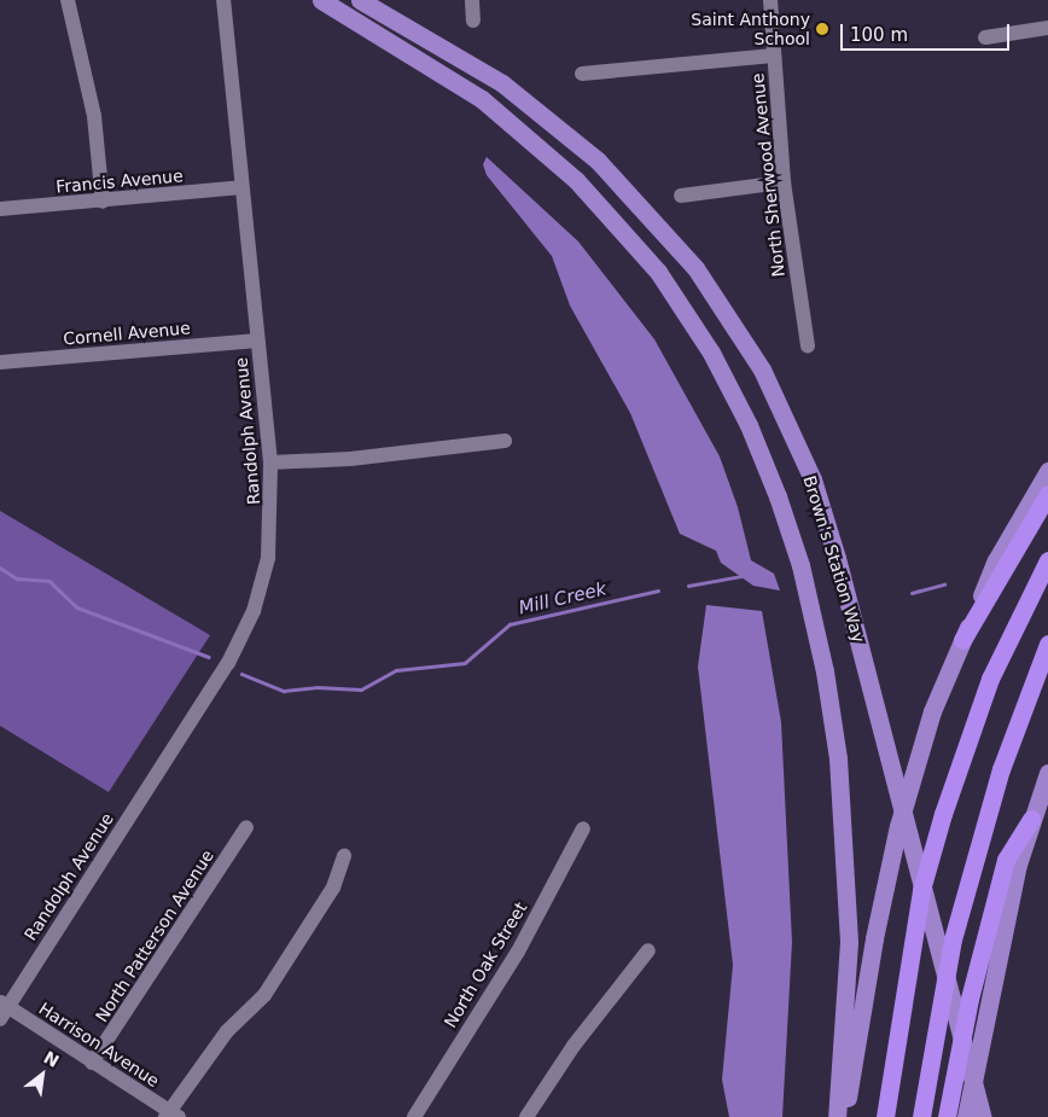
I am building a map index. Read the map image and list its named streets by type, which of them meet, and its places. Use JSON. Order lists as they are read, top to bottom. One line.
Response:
{"streets":{"main road":["Brown's Station Way"],"street":["North Sherwood Avenue","Francis Avenue","Cornell Avenue","Randolph Avenue","North Patterson Avenue","North Oak Street","Harrison Avenue"]},"crossings":[["Francis Avenue","Randolph Avenue"],["Cornell Avenue","Randolph Avenue"],["Randolph Avenue","Harrison Avenue"],["North Patterson Avenue","Harrison Avenue"]],"water":["Mill Creek"],"places":["Saint Anthony School"],"scale_bar":"100 m","north":"top right"}
